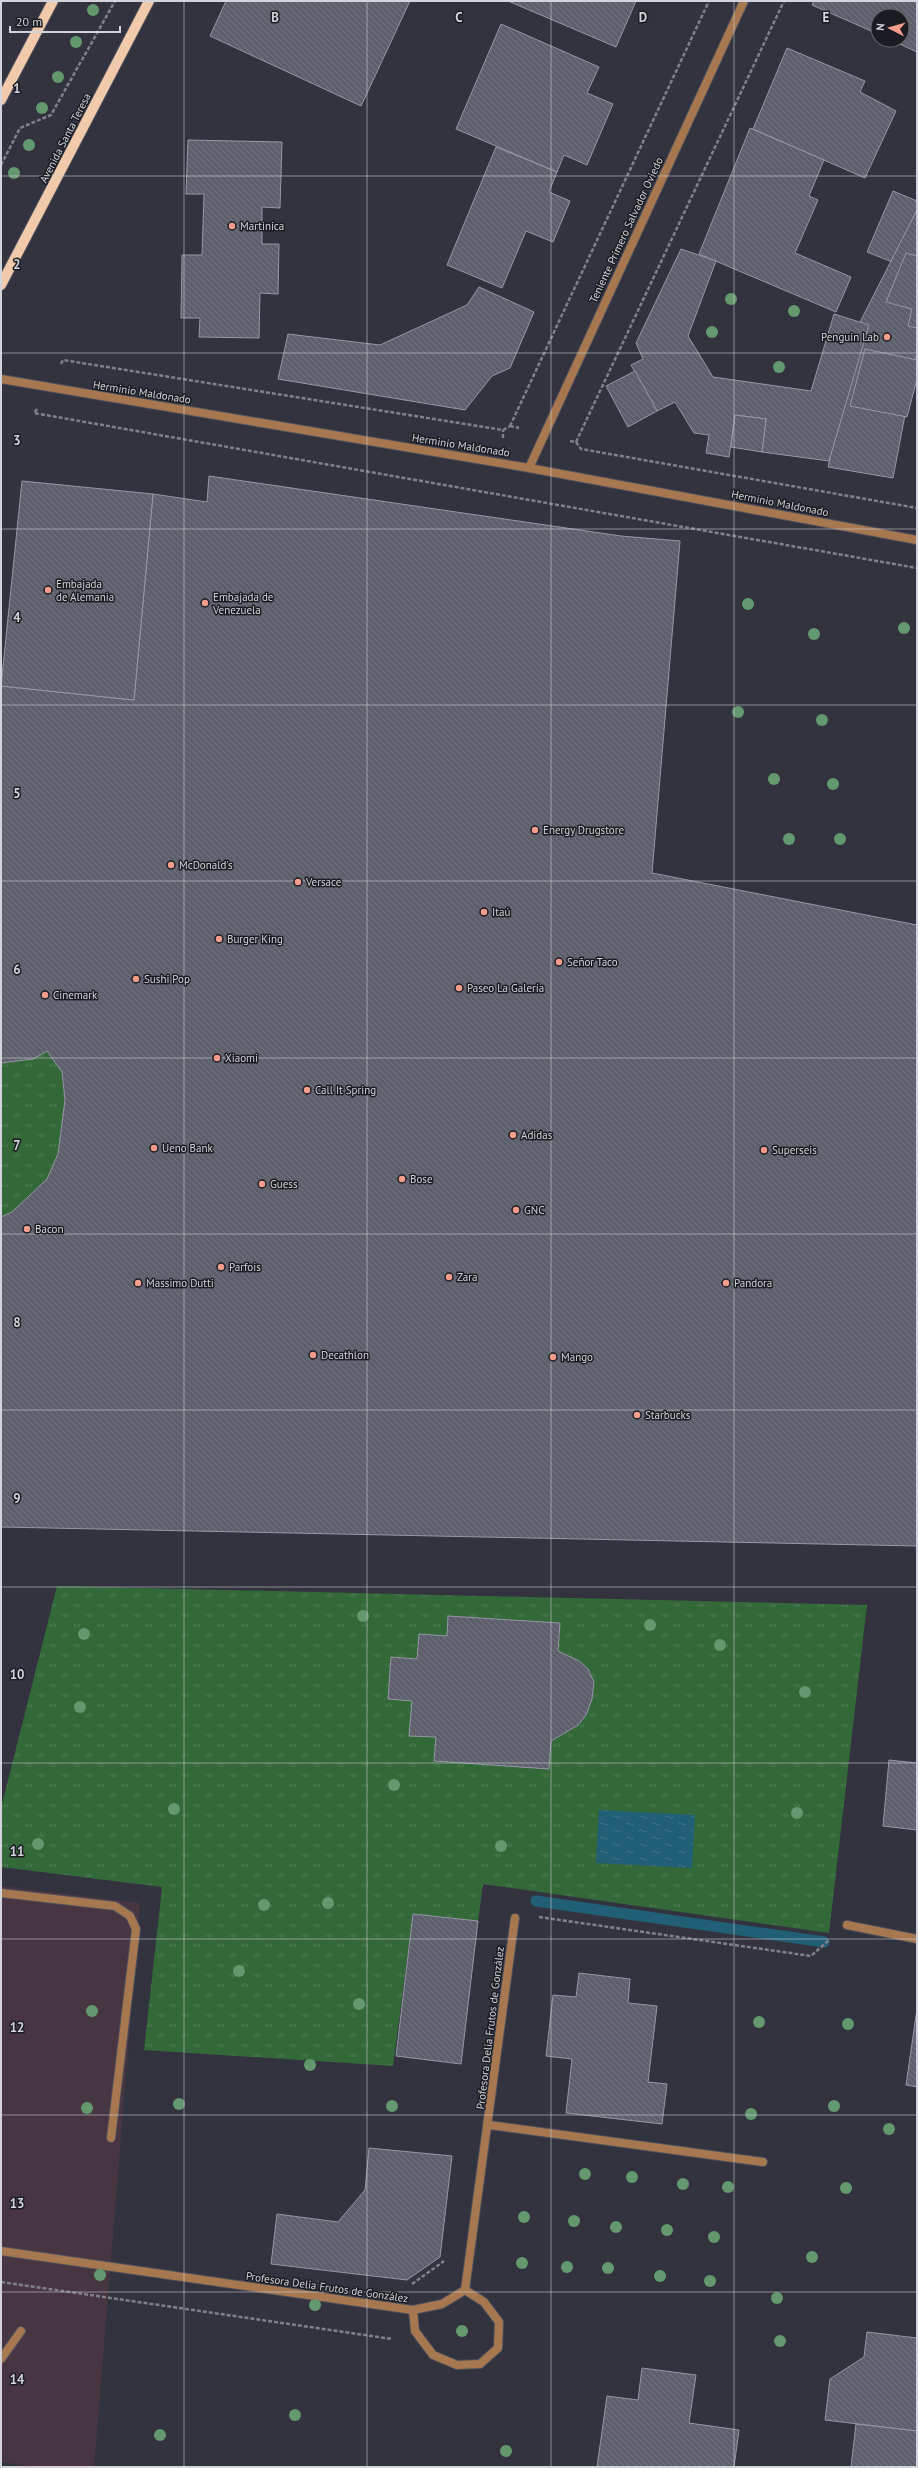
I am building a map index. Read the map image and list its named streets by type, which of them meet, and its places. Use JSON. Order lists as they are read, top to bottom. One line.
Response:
{"streets":{"main road":["Avenida Santa Teresa"],"street":["Teniente Primero Salvador Oviedo","Herminio Maldonado","Profesora Delia Frutos de González"]},"crossings":[["Teniente Primero Salvador Oviedo","Herminio Maldonado"]],"places":["Martinica","Penguin Lab","Embajada de Alemania","Embajada de Venezuela","Energy Drugstore","McDonald's","Versace","Itaú","Burger King","Señor Taco","Sushi Pop","Paseo La Galería","Cinemark","Xiaomi","Call It Spring","Adidas","Ueno Bank","Superseis","Bose","Guess","GNC","Bacon","Parfois","Zara","Massimo Dutti","Pandora","Decathlon","Mango","Starbucks"],"scale_bar":"20 m","north":"left","grid":{"columns":["B","C","D","E"],"rows":["1","2","3","4","5","6","7","8","9","10","11","12","13","14"]}}
